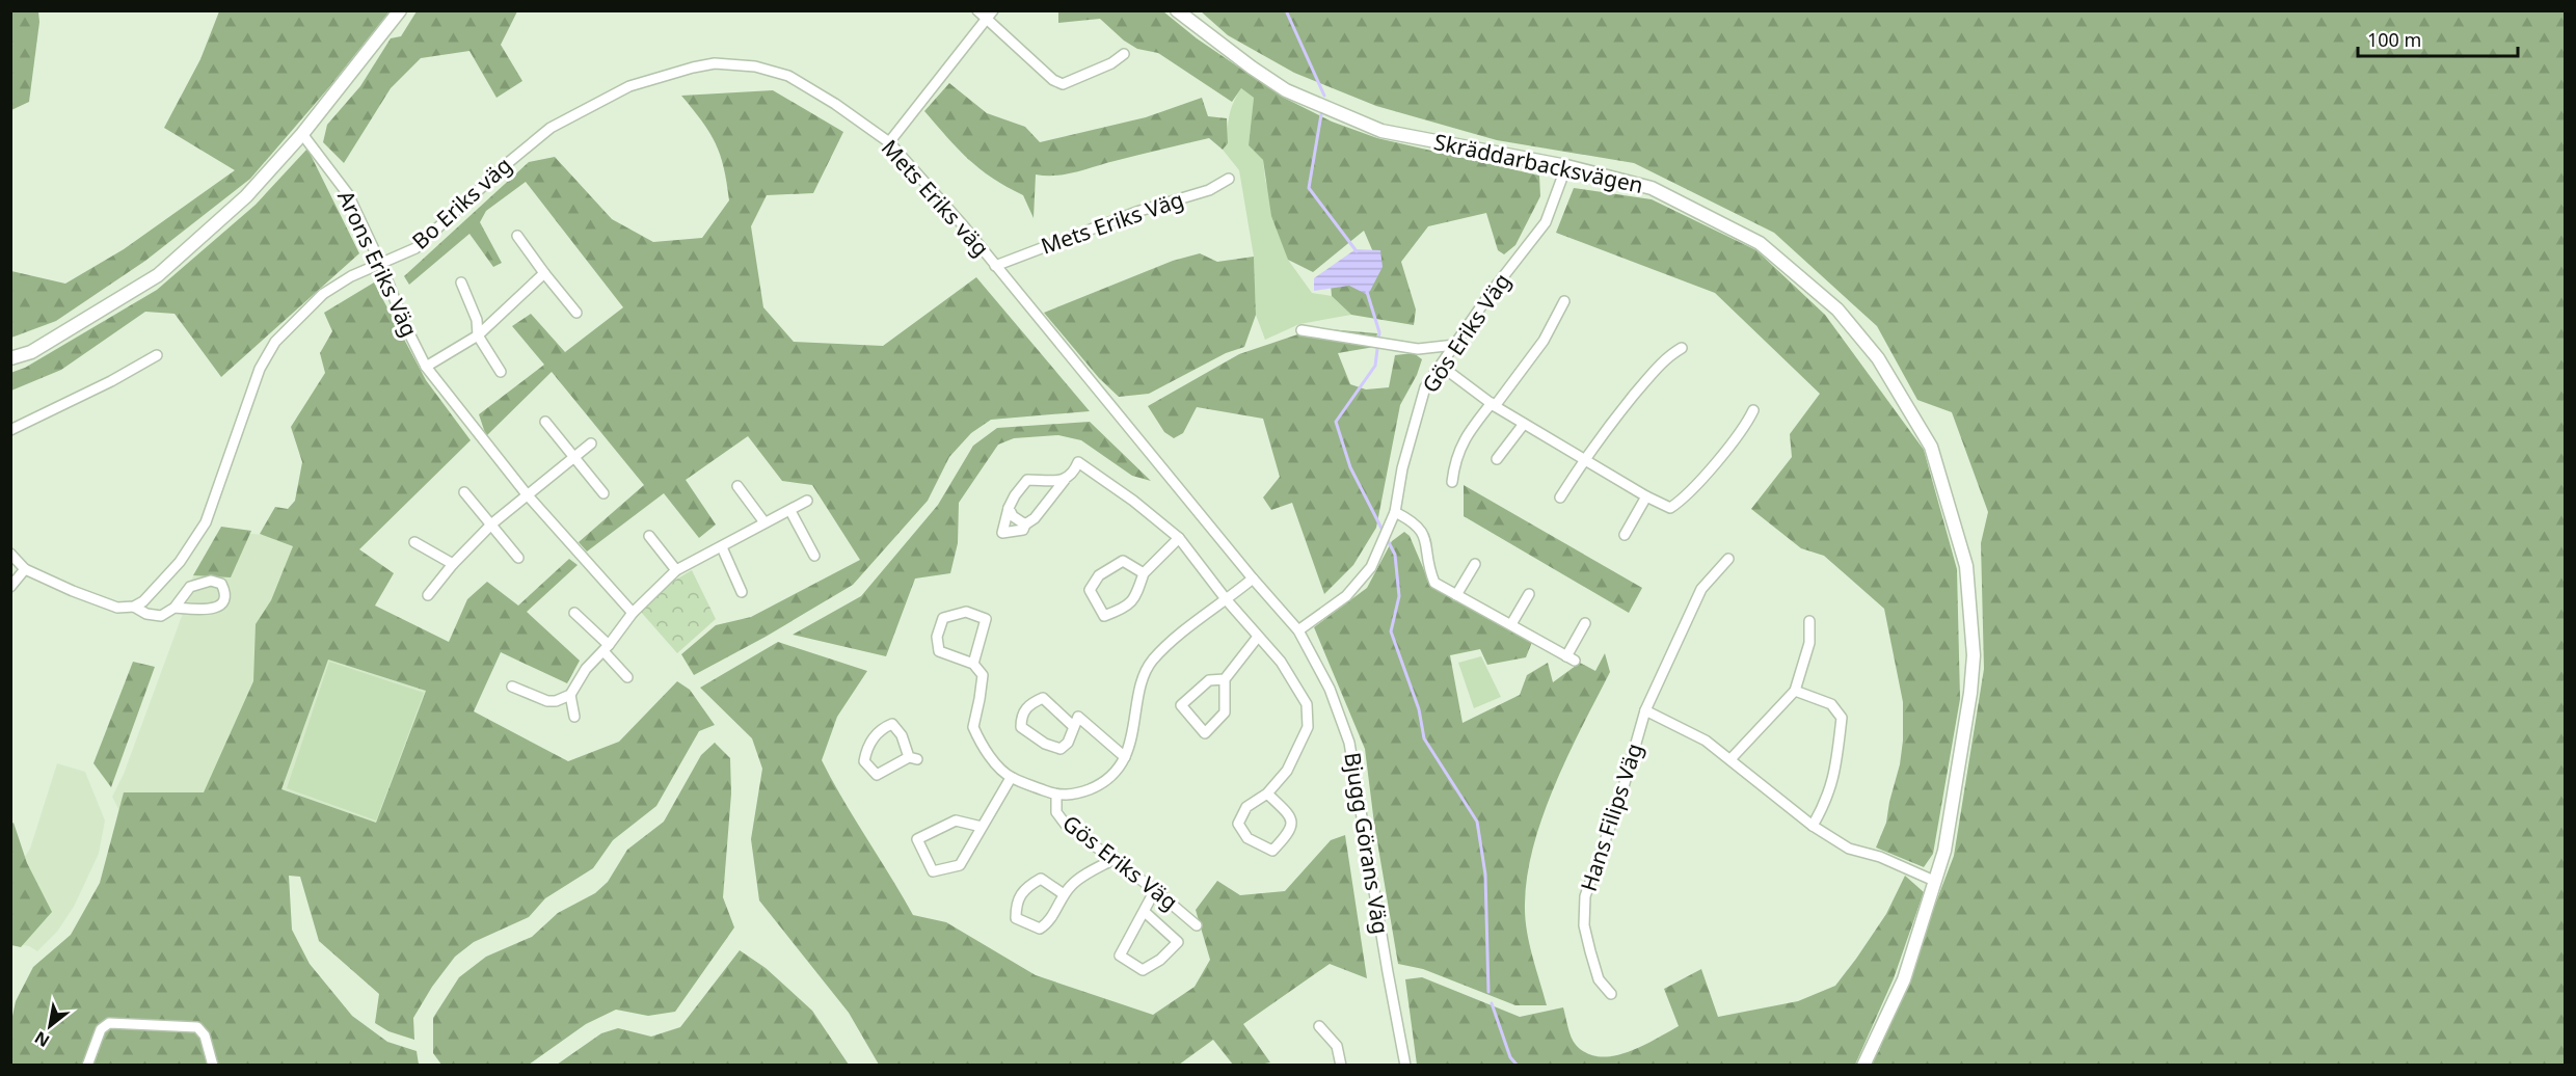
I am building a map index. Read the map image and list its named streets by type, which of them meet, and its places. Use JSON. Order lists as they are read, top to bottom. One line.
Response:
{"streets":{"street":["Skräddarbacksvägen","Mets Eriks väg","Bo Eriks väg","Mets Eriks Väg","Arons Eriks Väg","Gös Eriks Väg","Hans Filips Väg","Bjugg Görans Väg"]},"crossings":[["Skräddarbacksvägen","Gös Eriks Väg"],["Mets Eriks väg","Bo Eriks väg"],["Mets Eriks väg","Mets Eriks Väg"],["Bo Eriks väg","Arons Eriks Väg"],["Gös Eriks Väg","Bjugg Görans Väg"]],"scale_bar":"100 m","north":"bottom left"}
